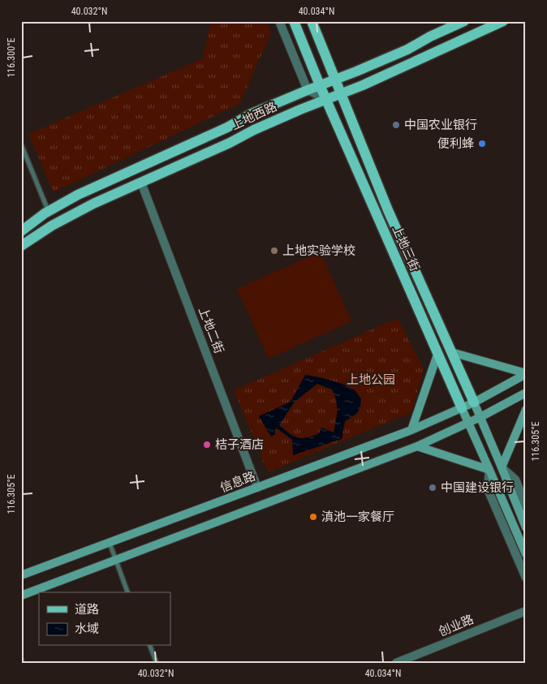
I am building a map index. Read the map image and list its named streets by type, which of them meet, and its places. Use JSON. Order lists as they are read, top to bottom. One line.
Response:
{"streets":{"main road":["上地西路","上地三街","信息路"],"street":["上地二街","创业路"]},"crossings":[["上地西路","上地三街"],["上地西路","上地二街"],["上地三街","信息路"],["上地二街","信息路"]],"parks":["上地公园"],"places":["中国农业银行","便利蜂","上地实验学校","桔子酒店","中国建设银行","滇池一家餐厅"],"legend":["道路","水域"],"coordinates":["40.032°N","40.034°N","116.300°E","116.305°E"]}
